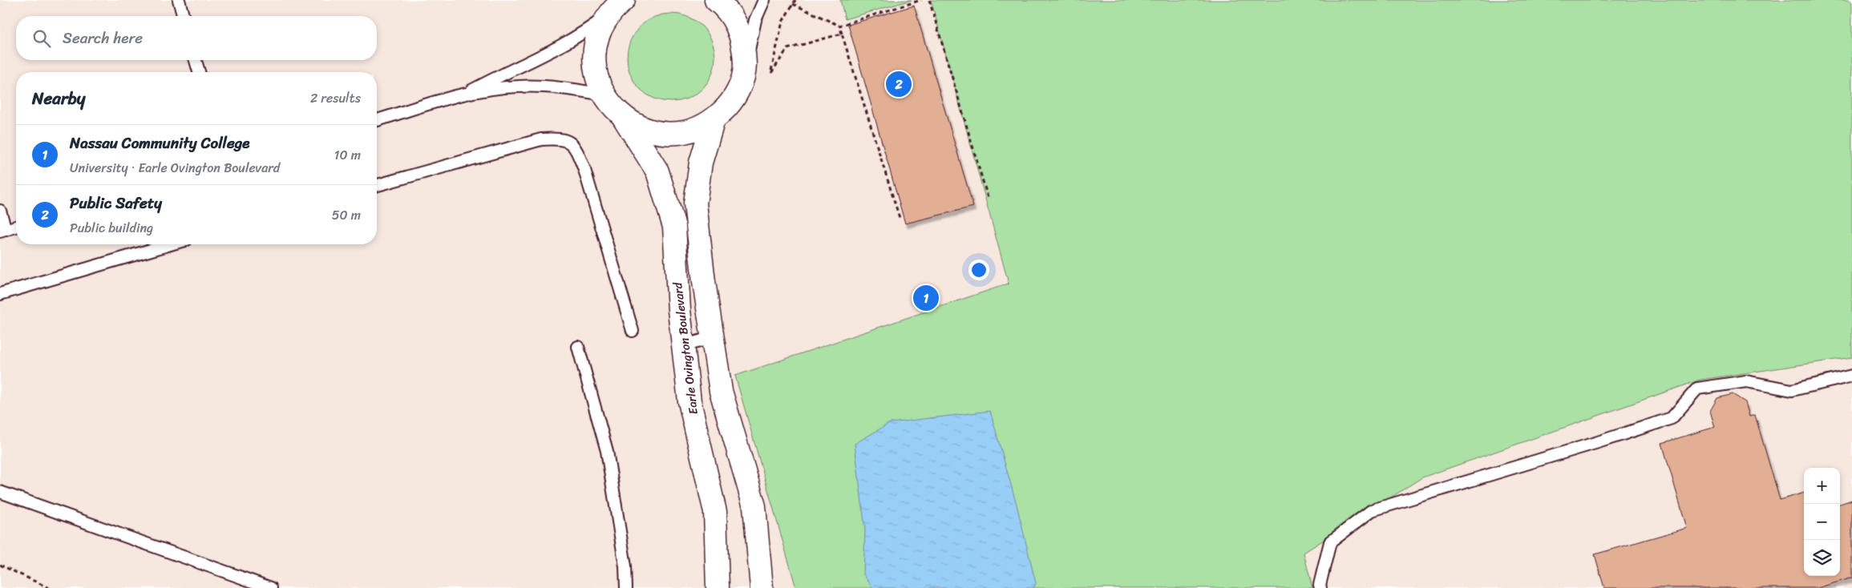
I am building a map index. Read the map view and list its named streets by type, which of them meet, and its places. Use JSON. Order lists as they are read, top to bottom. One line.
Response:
{"streets":{"street":["Earle Ovington Boulevard"]},"page":{"search":"Search here","pins":["2","1"],"heading":["Nearby","2 results"],"list":[{"mark":"1","name":"Nassau Community College","note":"University · Earle Ovington Boulevard","value":"10 m"},{"mark":"2","name":"Public Safety","note":"Public building","value":"50 m"}],"map_buttons":["+","−"]}}
